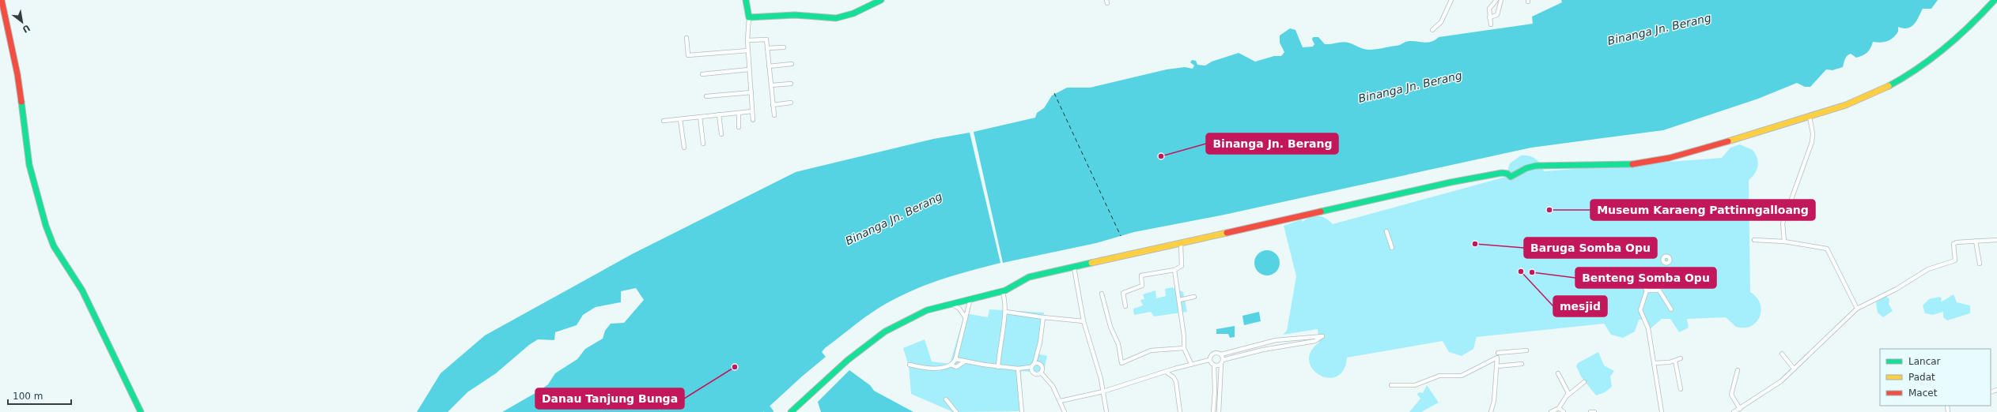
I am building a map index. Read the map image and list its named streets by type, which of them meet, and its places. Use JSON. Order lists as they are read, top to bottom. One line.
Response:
{"water":["Binanga Jn. Berang"],"places":["Binanga Jn. Berang","Museum Karaeng Pattinngalloang","Baruga Somba Opu","mesjid","Benteng Somba Opu","Danau Tanjung Bunga"],"legend":["Lancar","Padat","Macet"],"scale_bar":"100 m","north":"bottom right"}
